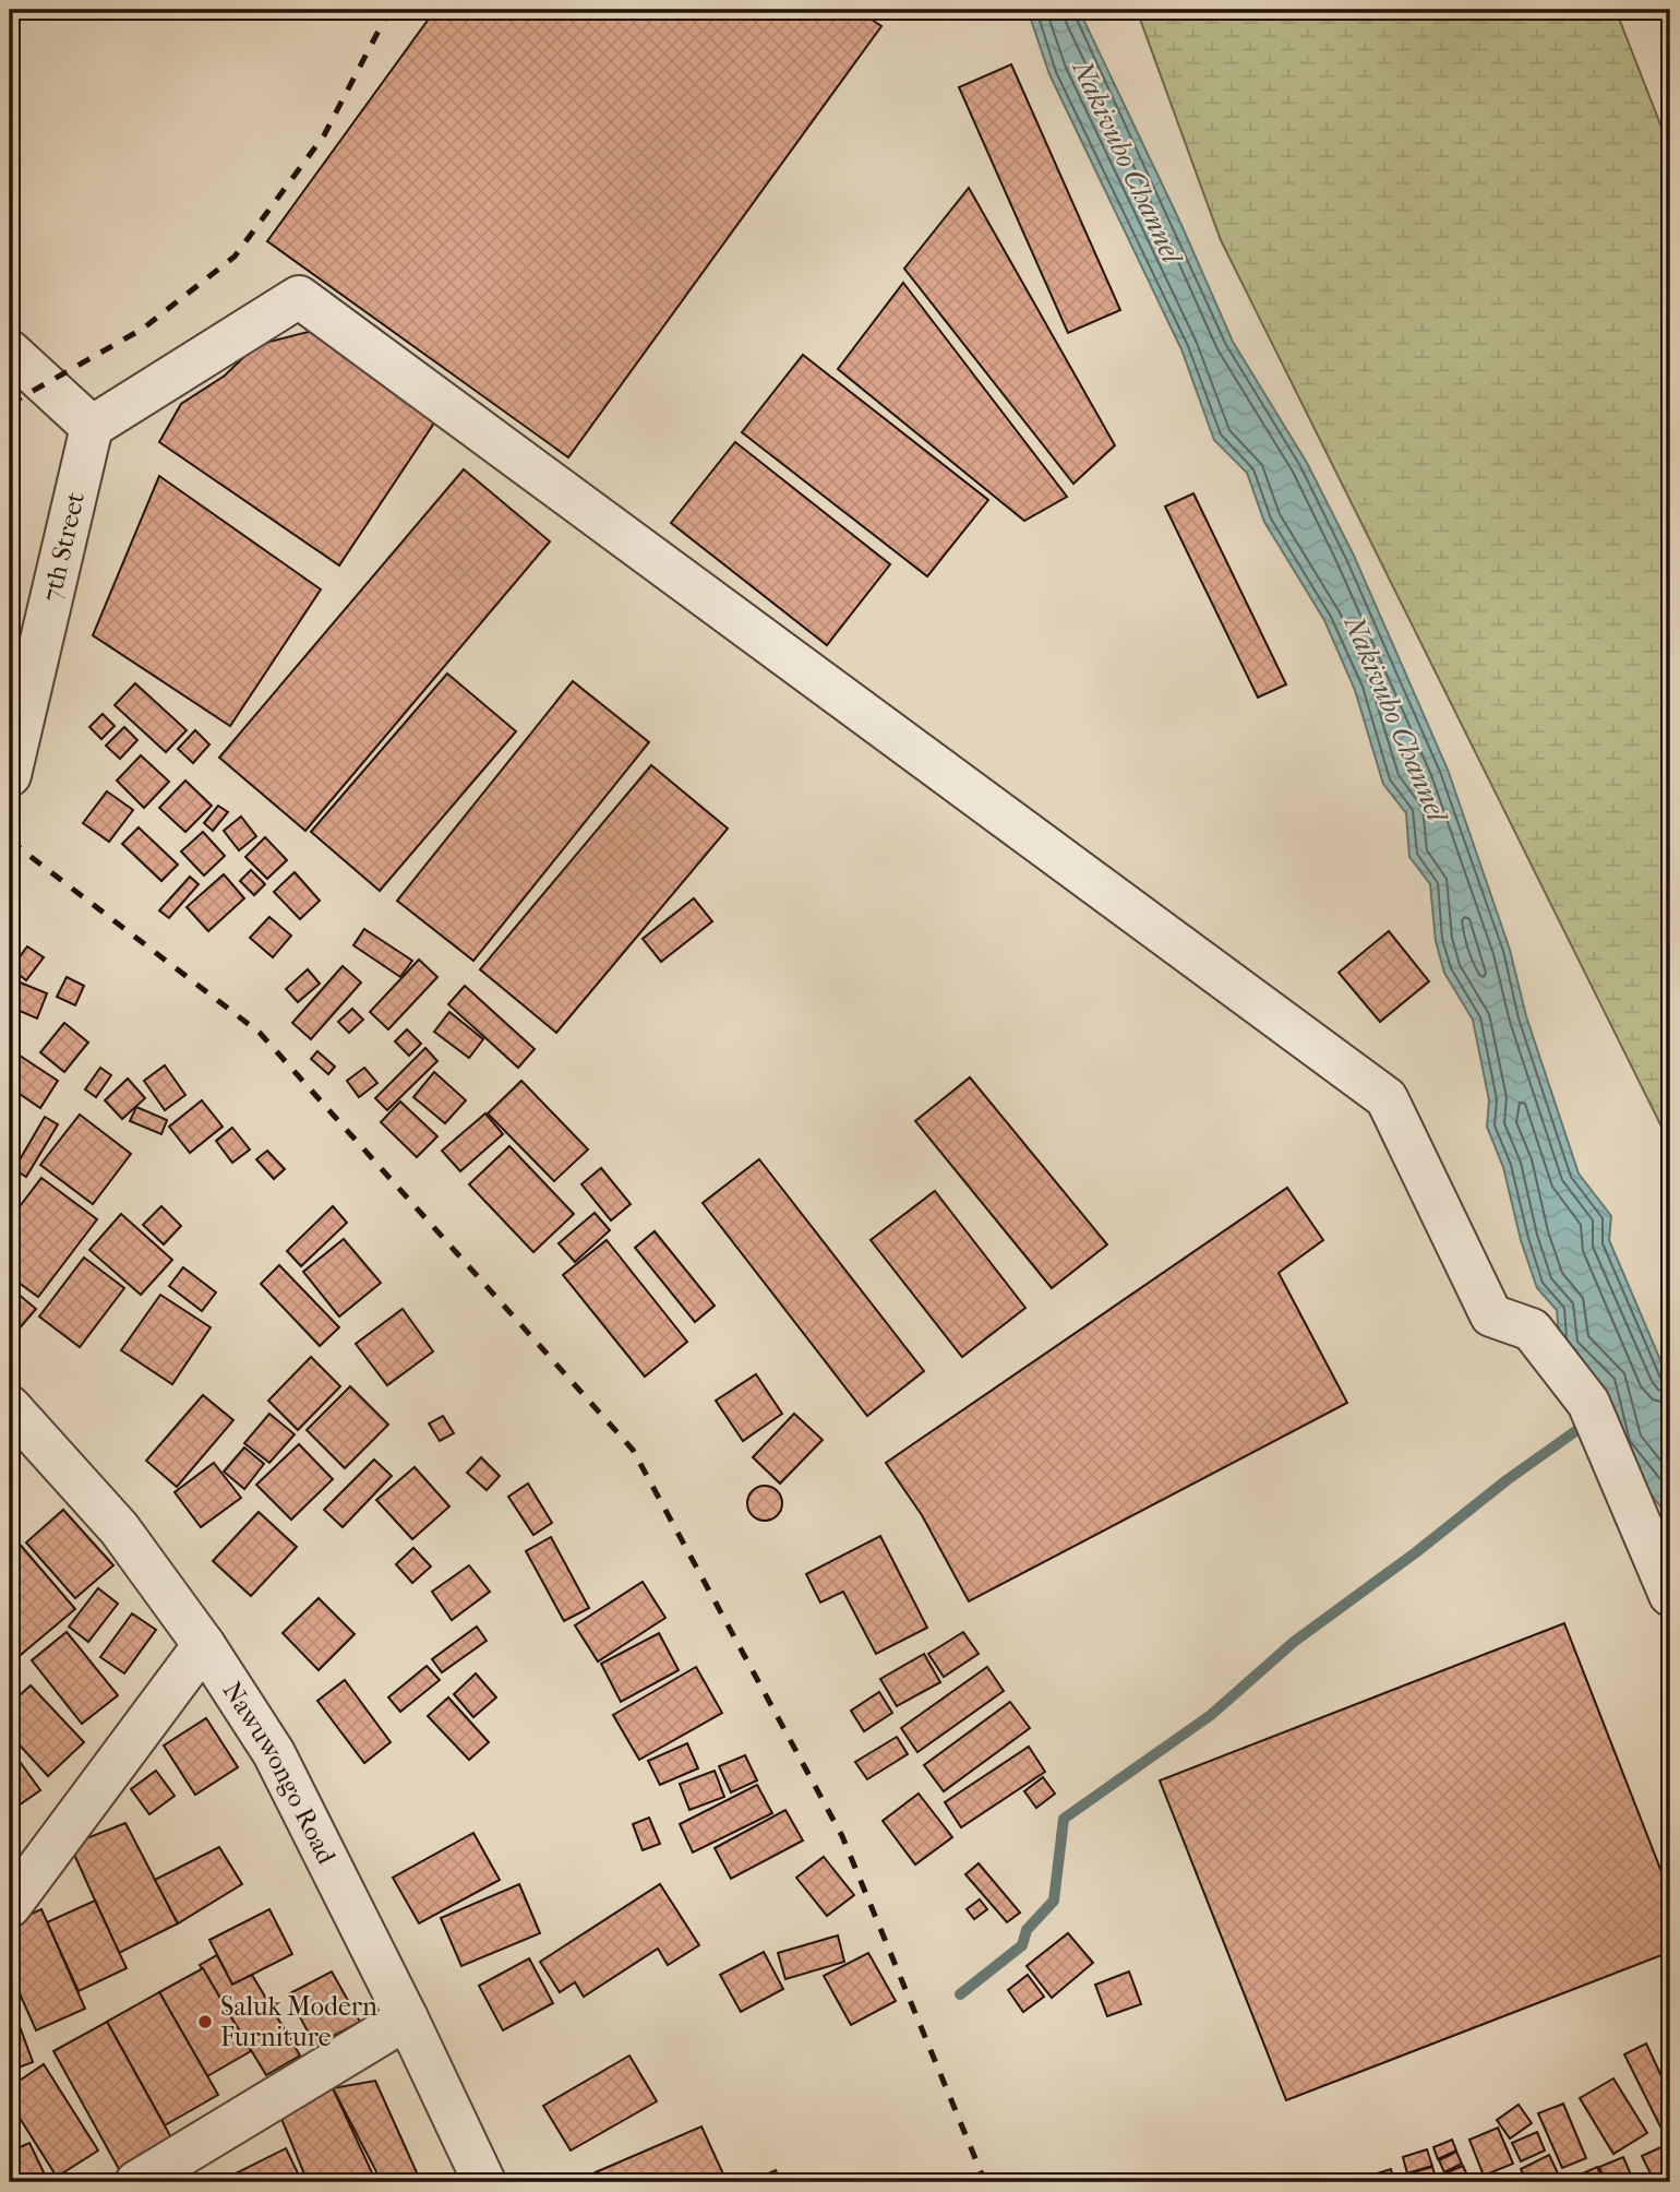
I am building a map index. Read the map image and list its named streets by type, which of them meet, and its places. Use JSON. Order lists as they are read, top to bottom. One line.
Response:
{"streets":{"street":["7th Street","Nawuwongo Road"]},"water":["Nakivubo Channel"],"places":["Saluk Modern Furniture"]}
